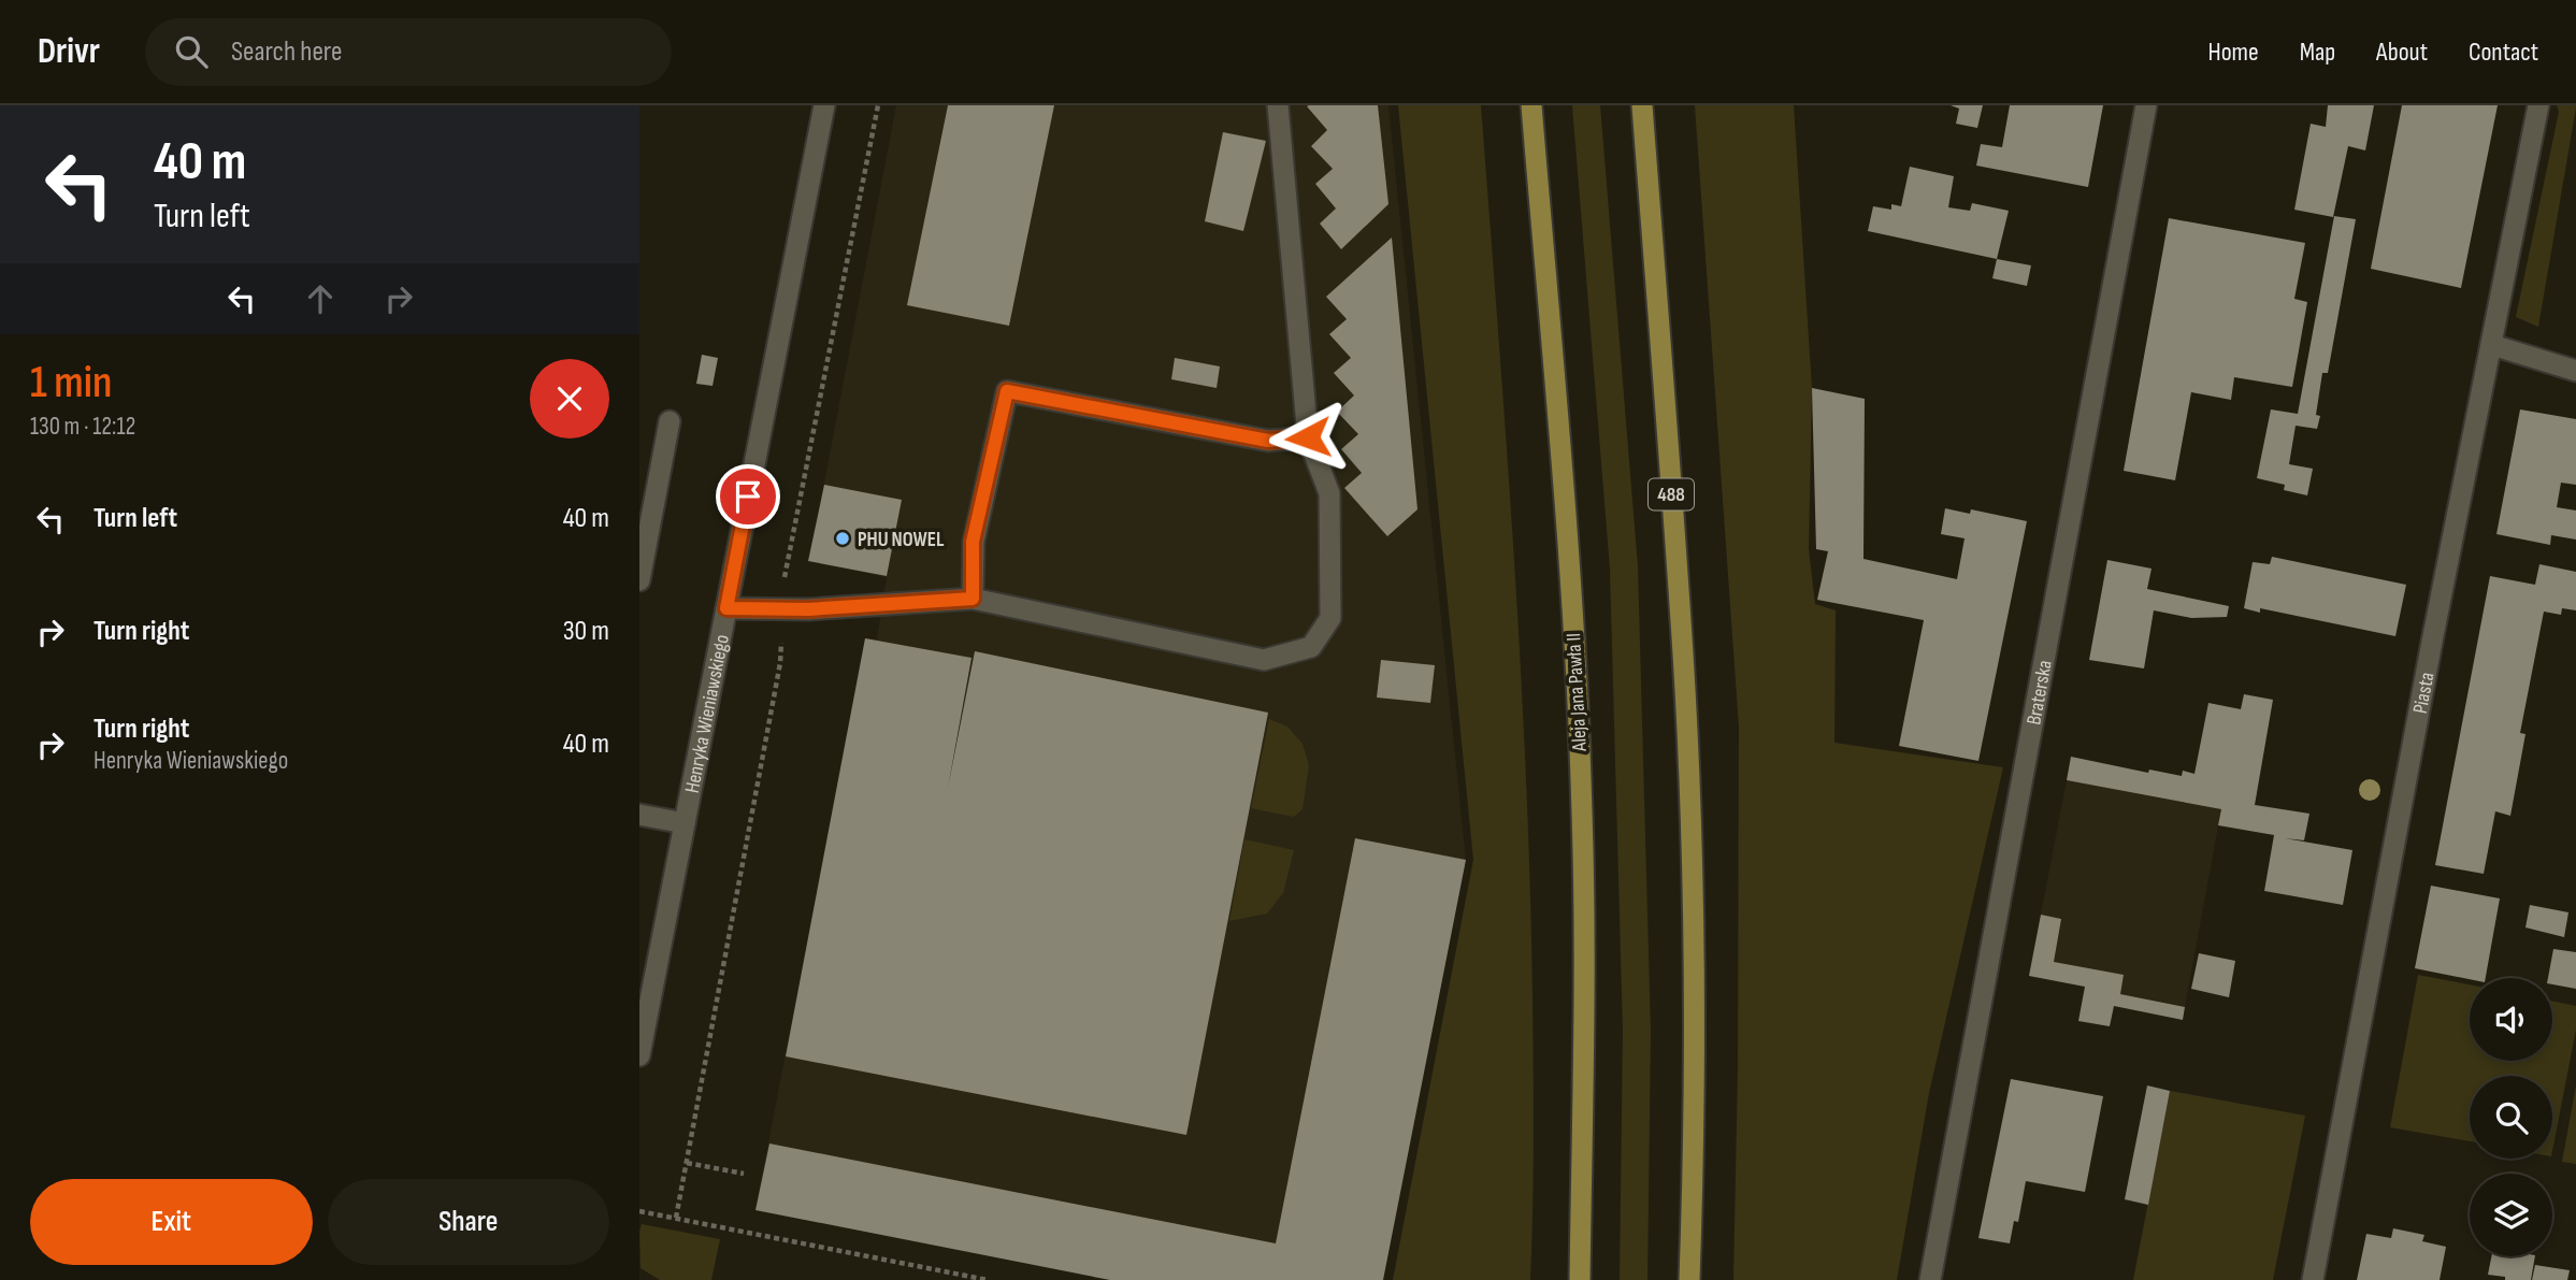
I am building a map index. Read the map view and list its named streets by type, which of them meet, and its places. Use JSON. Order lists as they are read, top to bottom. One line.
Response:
{"streets":{"main road":["488","Aleja Jana Pawła II"],"street":["Piasta","Braterska","Henryka Wieniawskiego"]},"places":["PHU NOWEL"],"page":{"header":"Drivr","search":"Search here","nav":["Home","Map","About","Contact"],"turn":["40 m","Turn left"],"heading":["1 min","130 m · 12:12"],"list":[{"name":"Turn left","value":"40 m"},{"name":"Turn right","value":"30 m"},{"name":"Turn right","note":"Henryka Wieniawskiego","value":"40 m"}],"buttons":["Exit","Share"]}}
